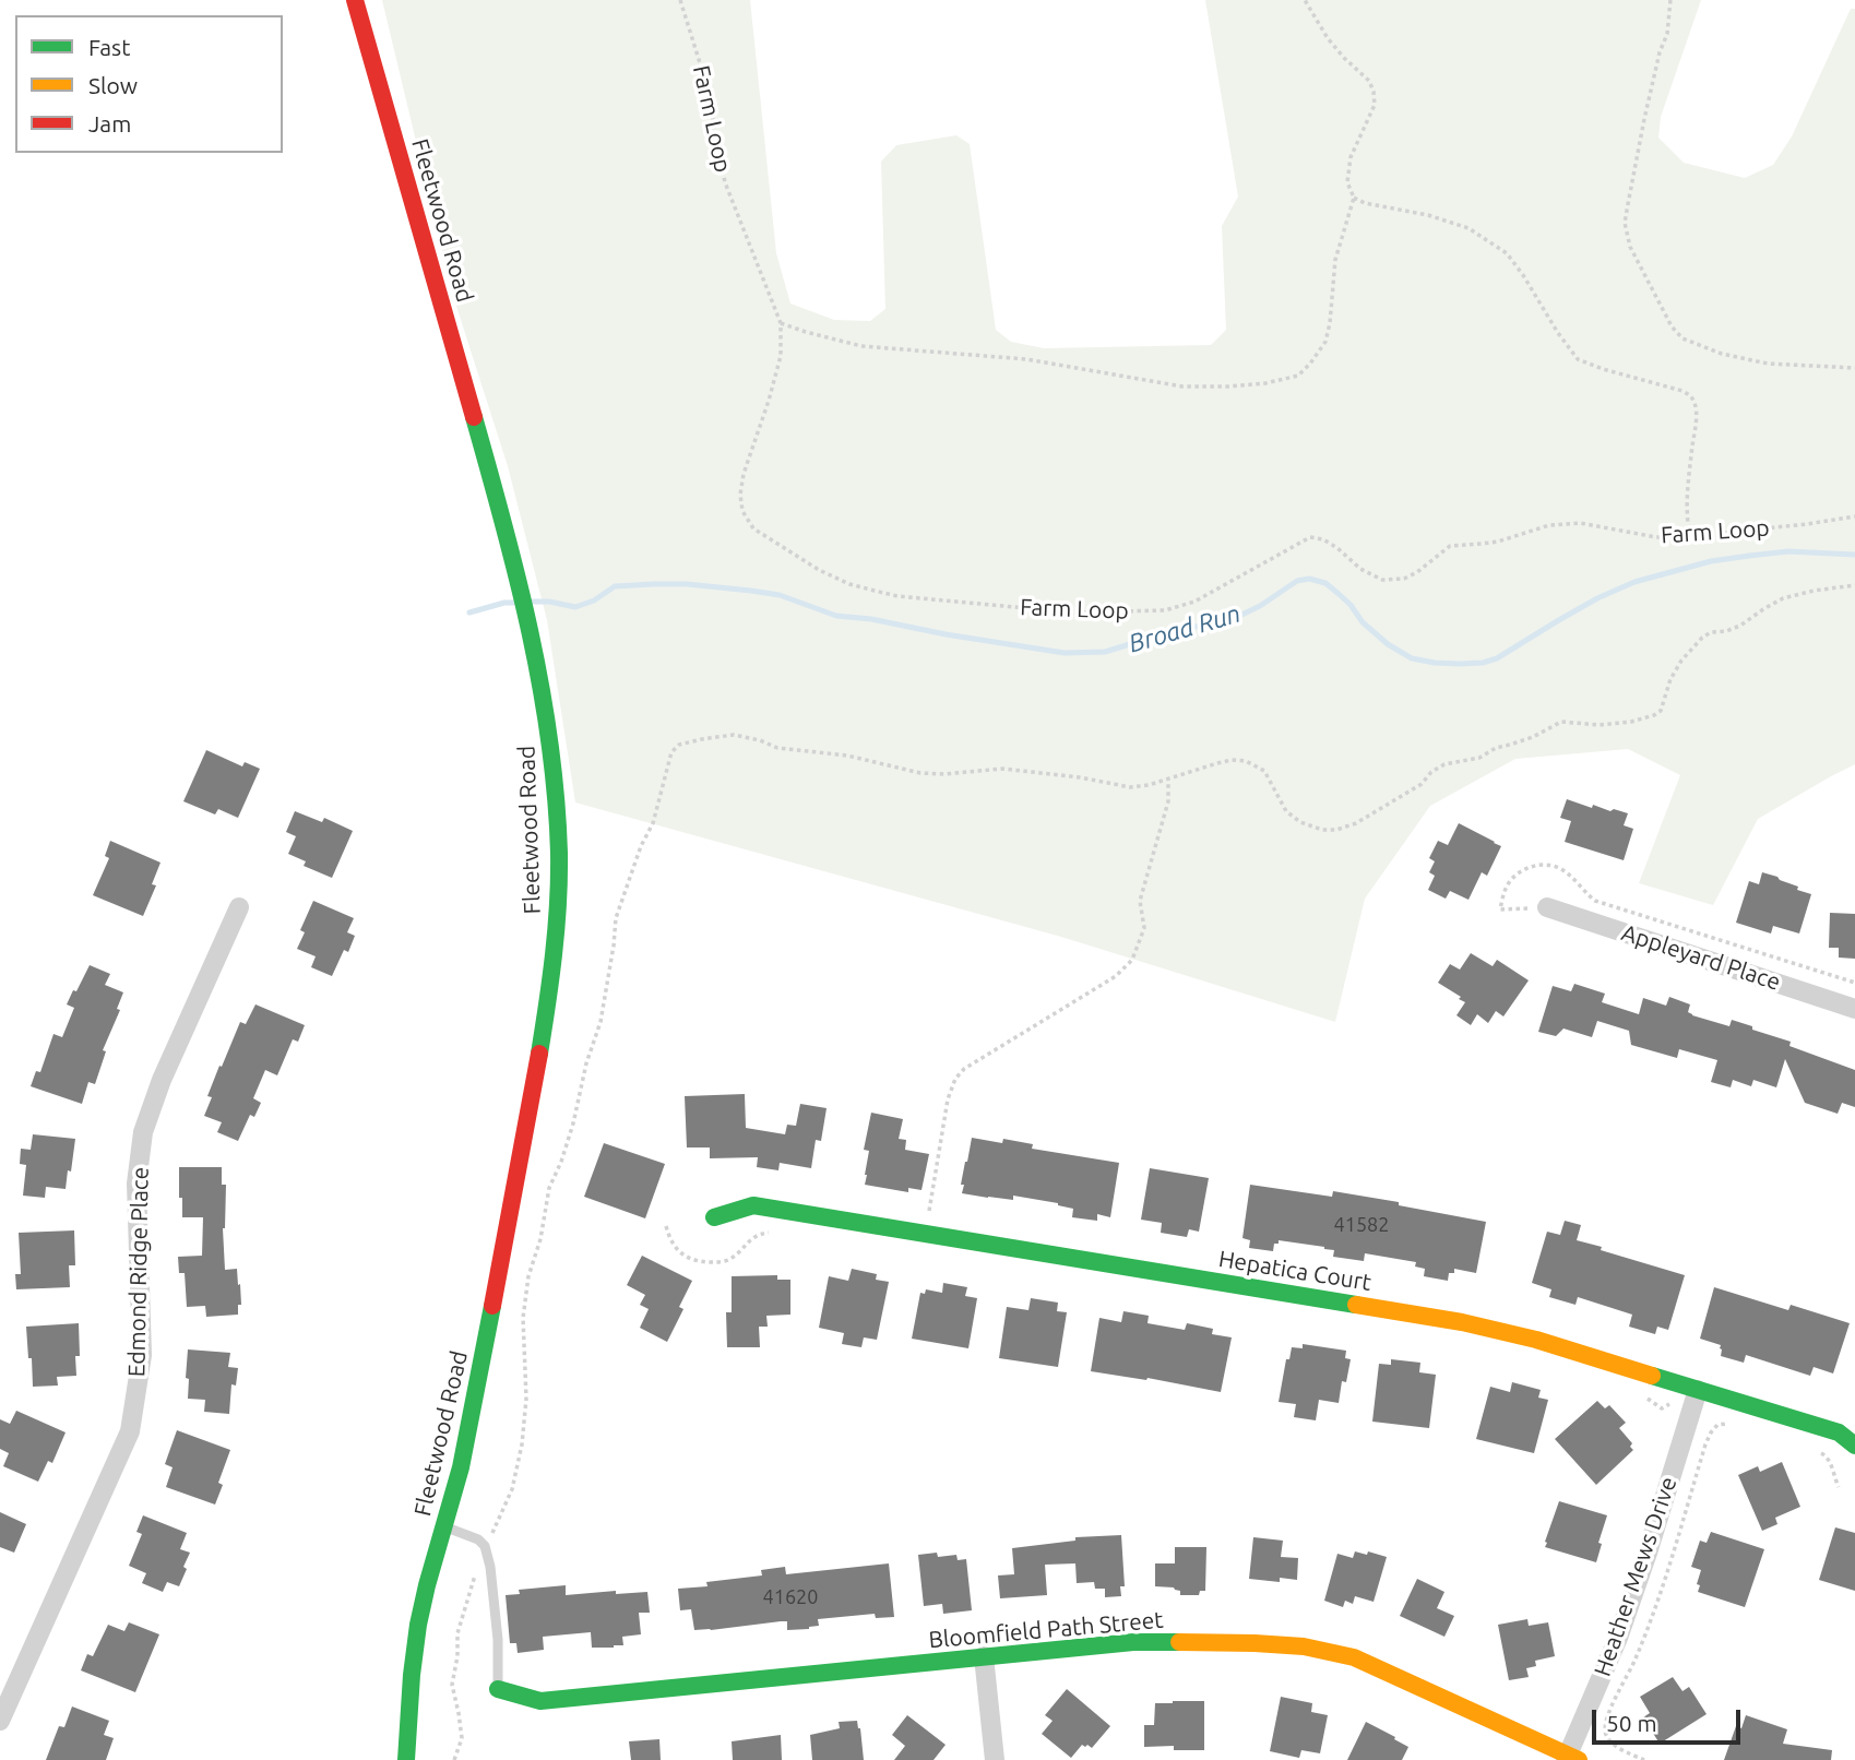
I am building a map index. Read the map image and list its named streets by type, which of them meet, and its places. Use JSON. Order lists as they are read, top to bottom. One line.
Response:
{"streets":{"street":["Fleetwood Road","Appleyard Place","Hepatica Court","Edmond Ridge Place","Heather Mews Drive","Bloomfield Path Street"],"path":["Farm Loop"]},"crossings":[["Hepatica Court","Heather Mews Drive"],["Heather Mews Drive","Bloomfield Path Street"]],"water":["Broad Run"],"house_numbers":["41582","41620"],"legend":["Fast","Slow","Jam"],"scale_bar":"50 m"}
